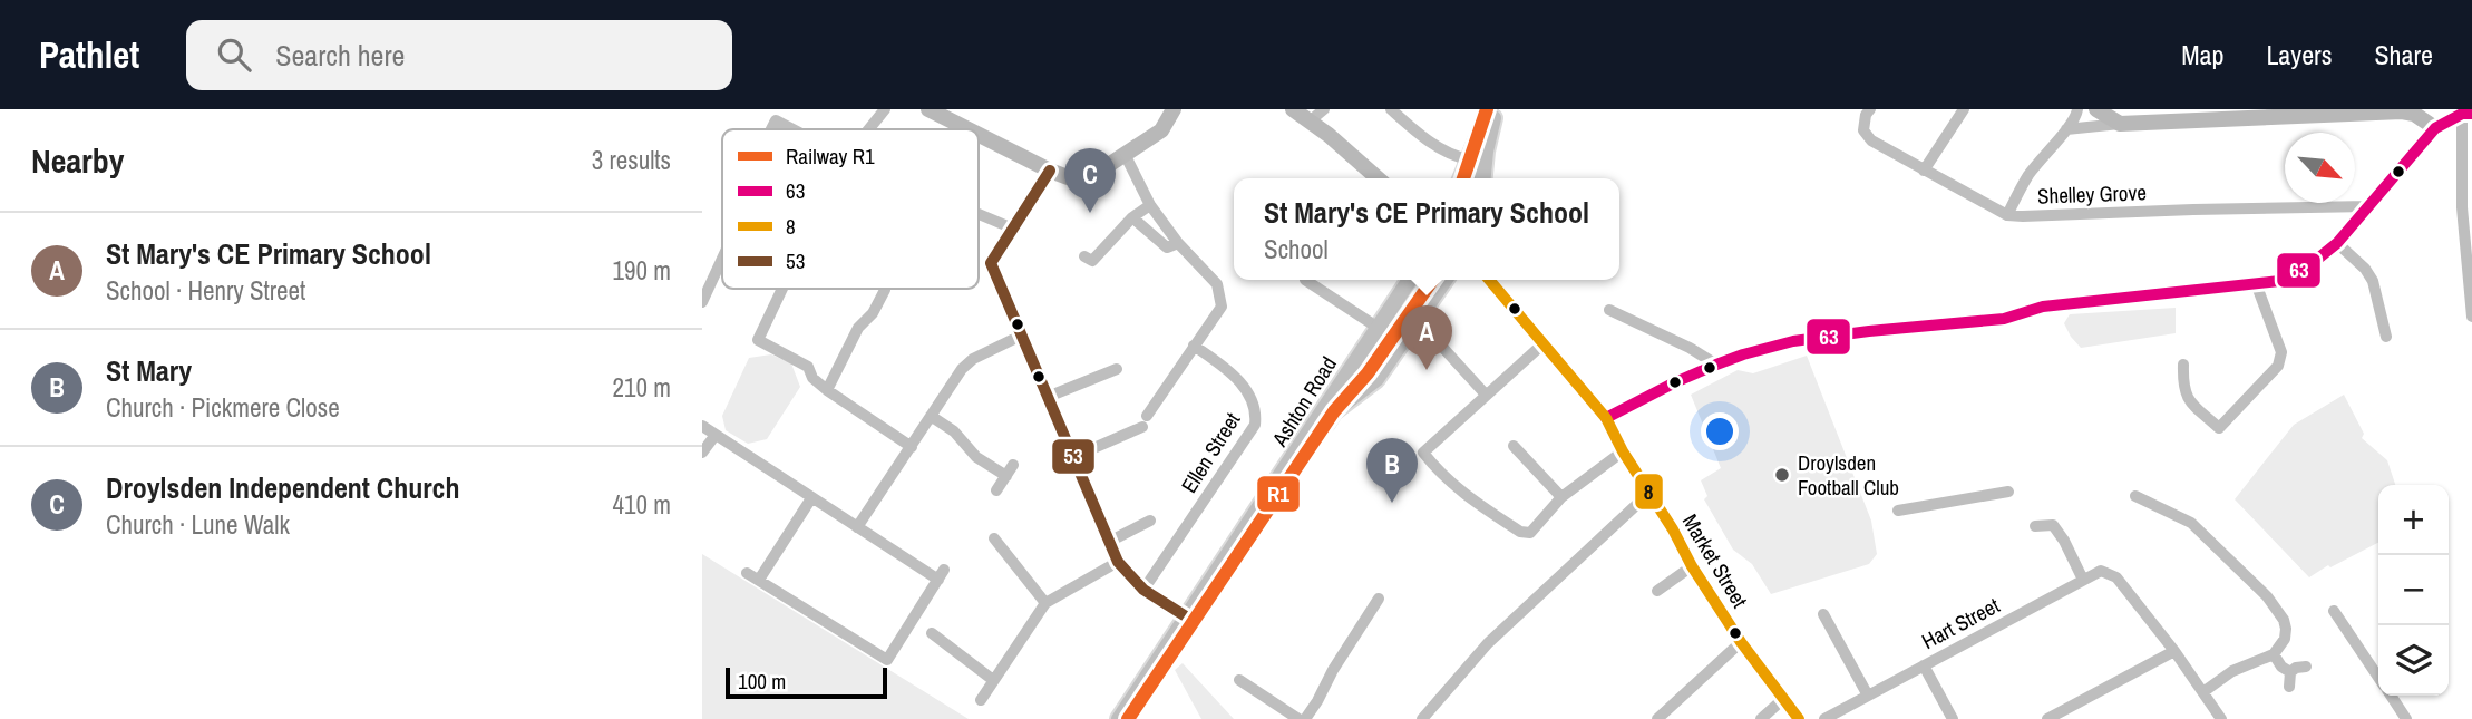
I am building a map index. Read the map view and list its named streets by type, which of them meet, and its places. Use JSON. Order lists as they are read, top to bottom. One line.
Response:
{"streets":{"main road":["Ashton Road"],"street":["Shelley Grove","Ellen Street","Market Street","Hart Street"]},"places":["Droylsden Football Club"],"lines":["rail line R1","transit line 63","transit line 53","transit line 8"],"legend":["Railway R1","63","8","53"],"scale_bar":"100 m","north":"bottom right","page":{"header":"Pathlet","search":"Search here","nav":["Map","Layers","Share"],"heading":["Nearby","3 results"],"pins":["C","A","B"],"popup":["St Mary's CE Primary School","School"],"list":[{"mark":"A","name":"St Mary's CE Primary School","note":"School · Henry Street","value":"190 m"},{"mark":"B","name":"St Mary","note":"Church · Pickmere Close","value":"210 m"},{"mark":"C","name":"Droylsden Independent Church","note":"Church · Lune Walk","value":"410 m"}],"map_buttons":["+","−"],"scale":"100 m"}}
